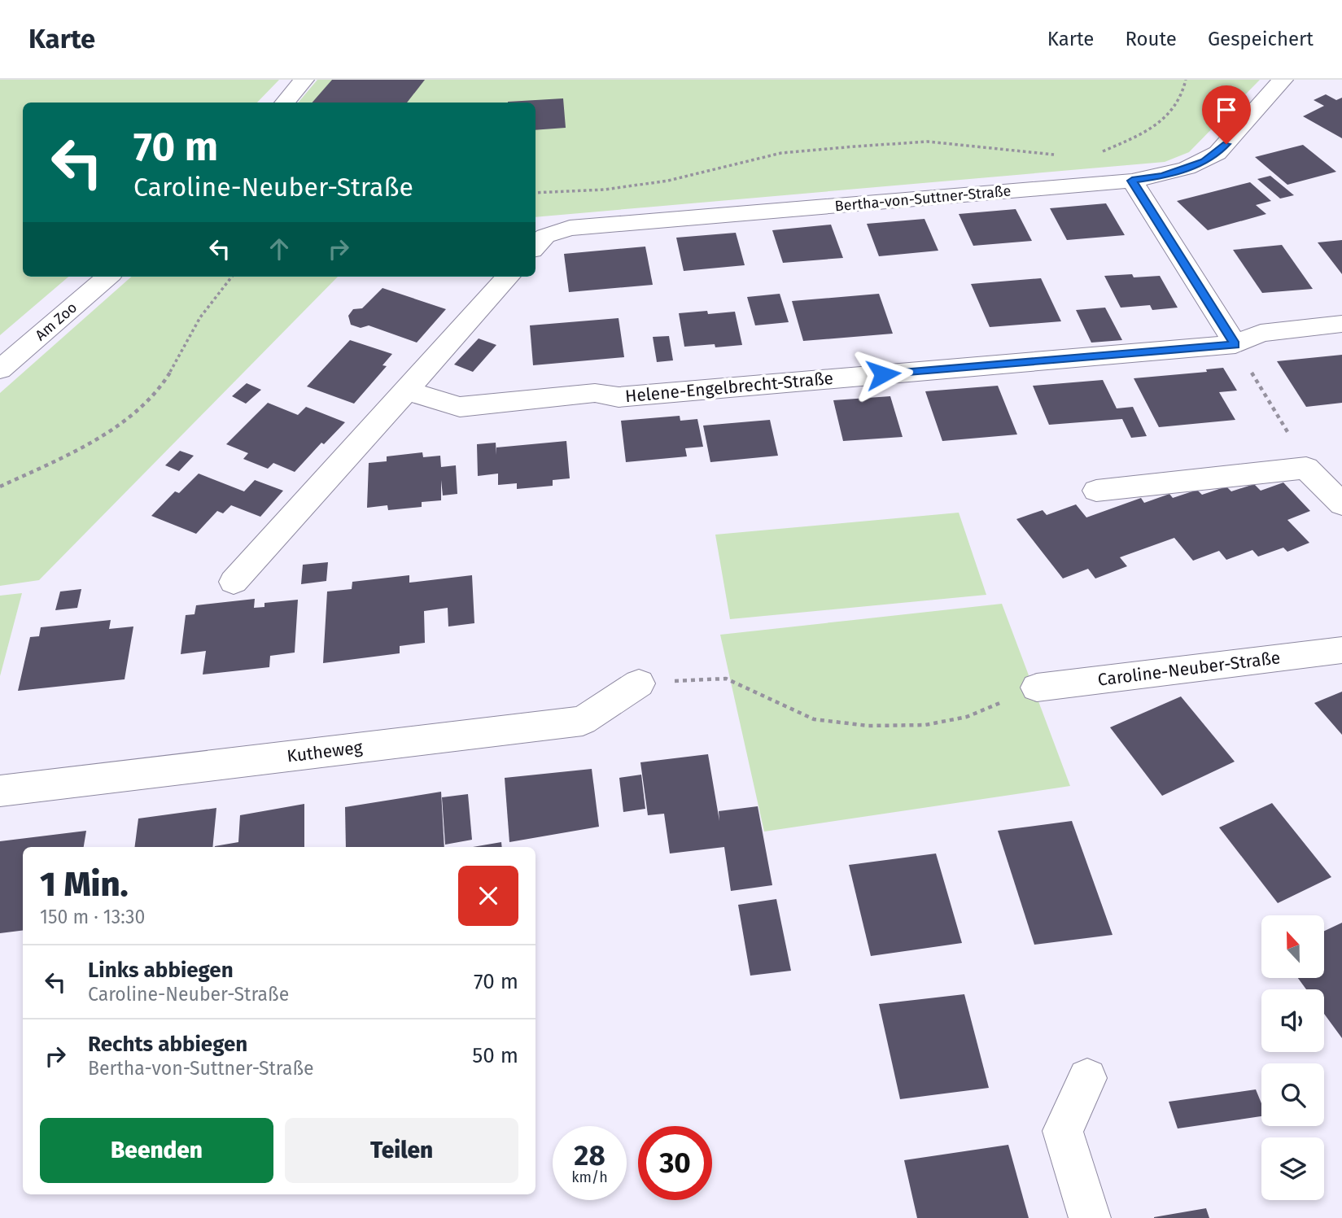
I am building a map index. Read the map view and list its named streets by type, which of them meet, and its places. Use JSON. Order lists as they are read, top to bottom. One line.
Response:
{"streets":{"street":["Bertha-von-Suttner-Straße","Am Zoo","Helene-Engelbrecht-Straße","Caroline-Neuber-Straße","Kutheweg"]},"north":"top","page":{"header":"Karte","nav":["Karte","Route","Gespeichert"],"turn":["70 m","Caroline-Neuber-Straße"],"heading":["1 Min.","150 m · 13:30"],"list":[{"name":"Links abbiegen","note":"Caroline-Neuber-Straße","value":"70 m"},{"name":"Rechts abbiegen","note":"Bertha-von-Suttner-Straße","value":"50 m"}],"buttons":["Beenden","Teilen"],"speed":"28 km/h","limit":"30"}}
